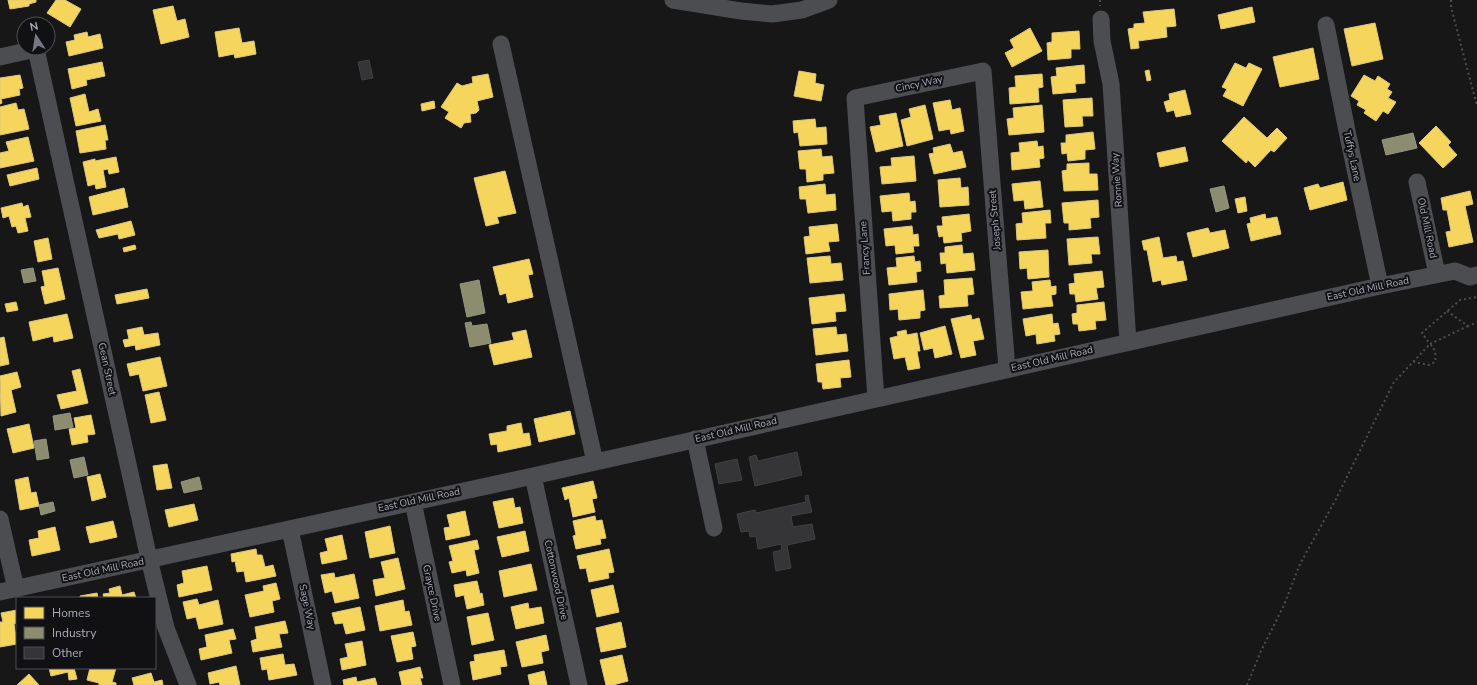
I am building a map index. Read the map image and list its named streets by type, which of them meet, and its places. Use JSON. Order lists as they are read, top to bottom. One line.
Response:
{"streets":{"street":["Cincy Way","Tuffys Lane","Ronnie Way","Joseph Street","Old Mill Road","Francy Lane","East Old Mill Road","Gean Street","Cottonwood Drive","Grayce Drive","Sage Way"]},"crossings":[["Cincy Way","Joseph Street"],["Cincy Way","Francy Lane"],["Tuffys Lane","East Old Mill Road"],["Ronnie Way","East Old Mill Road"],["Joseph Street","East Old Mill Road"],["Old Mill Road","East Old Mill Road"],["Francy Lane","East Old Mill Road"],["East Old Mill Road","Gean Street"],["East Old Mill Road","Cottonwood Drive"],["East Old Mill Road","Grayce Drive"],["East Old Mill Road","Sage Way"]],"legend":["Homes","Industry","Other"],"north":"top"}
